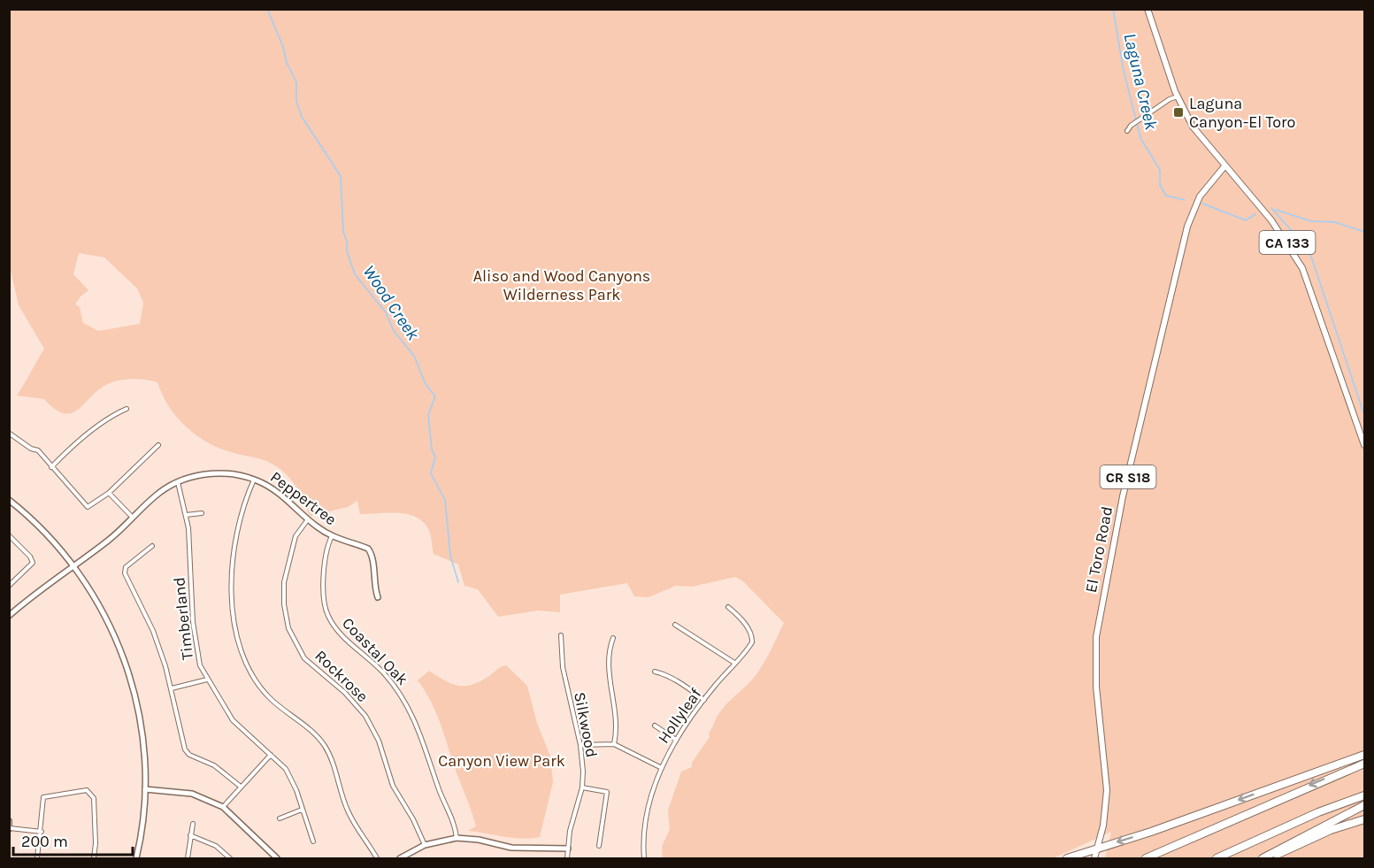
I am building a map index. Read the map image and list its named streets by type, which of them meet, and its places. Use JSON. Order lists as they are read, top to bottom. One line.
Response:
{"streets":{"main road":["CA 133","CR S18","El Toro Road"],"street":["Peppertree","Timberland","Coastal Oak","Rockrose","Hollyleaf","Silkwood"]},"crossings":[["CA 133","El Toro Road"],["Peppertree","Timberland"],["Peppertree","Coastal Oak"],["Peppertree","Rockrose"]],"water":["Laguna Creek","Wood Creek"],"parks":["Aliso and Wood Canyons Wilderness Park","Canyon View Park"],"places":{"transit":["Laguna Canyon-El Toro"]},"scale_bar":"200 m"}
